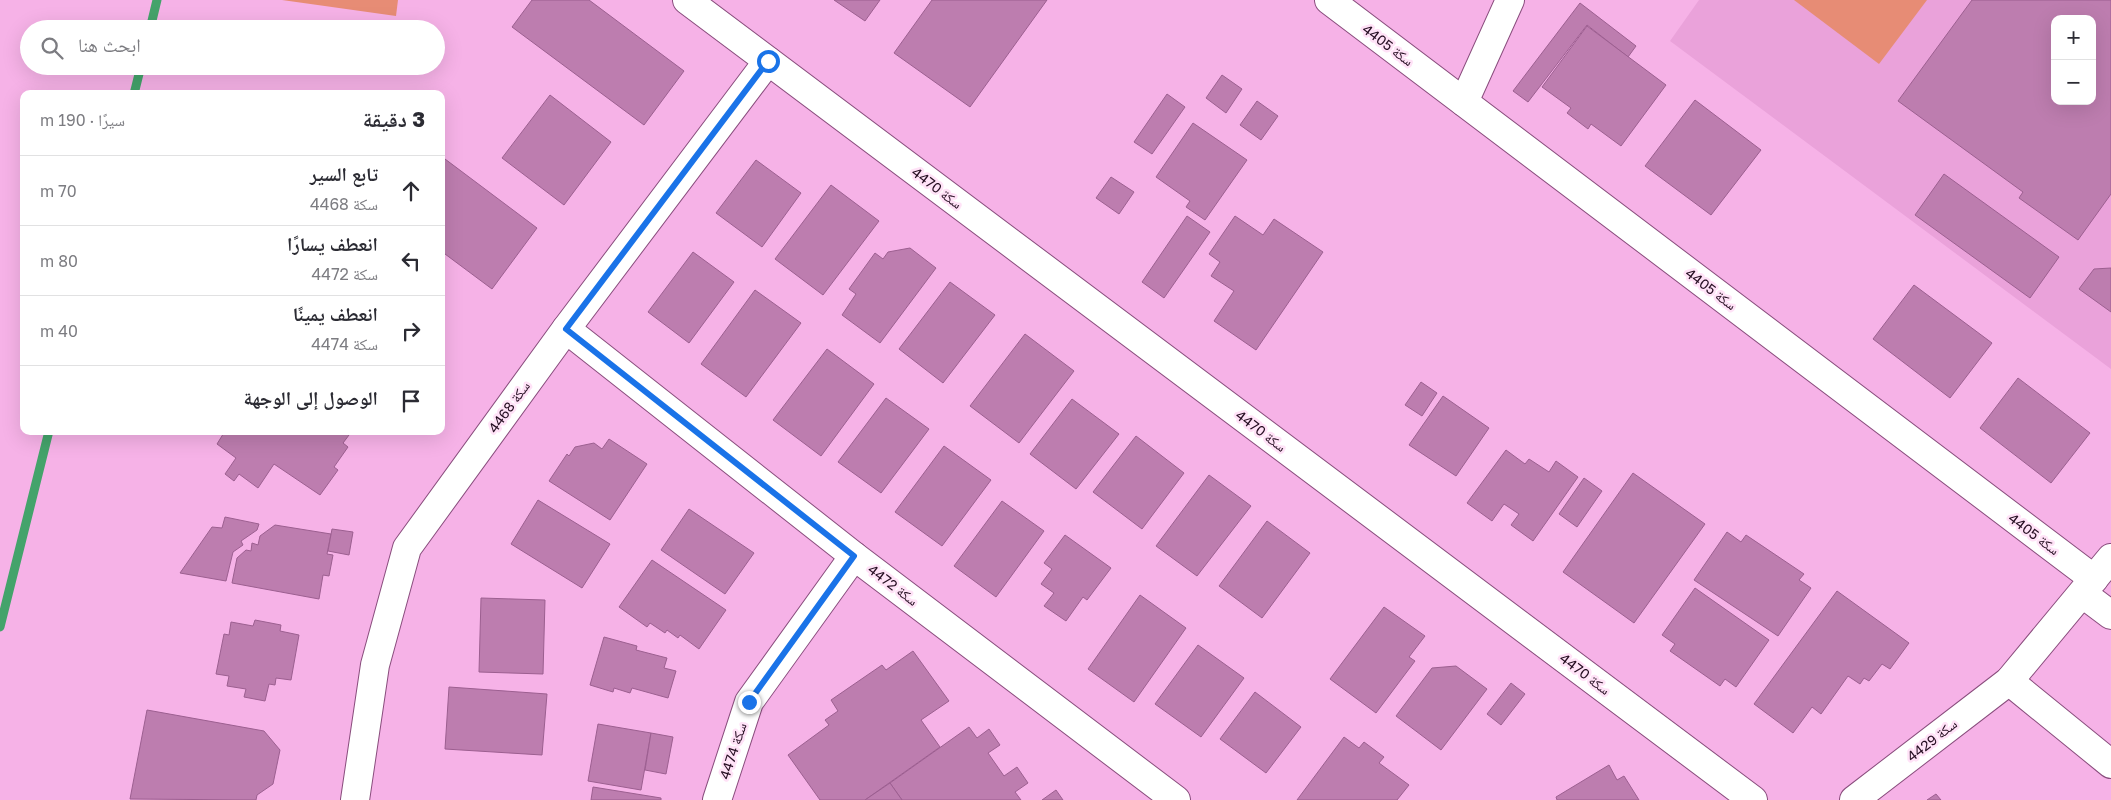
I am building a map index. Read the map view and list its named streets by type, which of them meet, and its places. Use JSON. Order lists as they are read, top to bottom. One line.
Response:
{"streets":{"street":["سكة 4405","سكة 4470","سكة 4468","سكة 4472","سكة 4429","سكة 4474"]},"crossings":[["سكة 4405","سكة 4429"],["سكة 4470","سكة 4468"],["سكة 4468","سكة 4472"],["سكة 4472","سكة 4474"]],"page":{"map_buttons":["+","−"],"search":"ابحث هنا","heading":["3 دقيقة","سيرًا · 190 m"],"list":[["تابع السير","سكة 4468","70 m"],["انعطف يسارًا","سكة 4472","80 m"],["انعطف يمينًا","سكة 4474","40 m"],"الوصول إلى الوجهة"]}}
